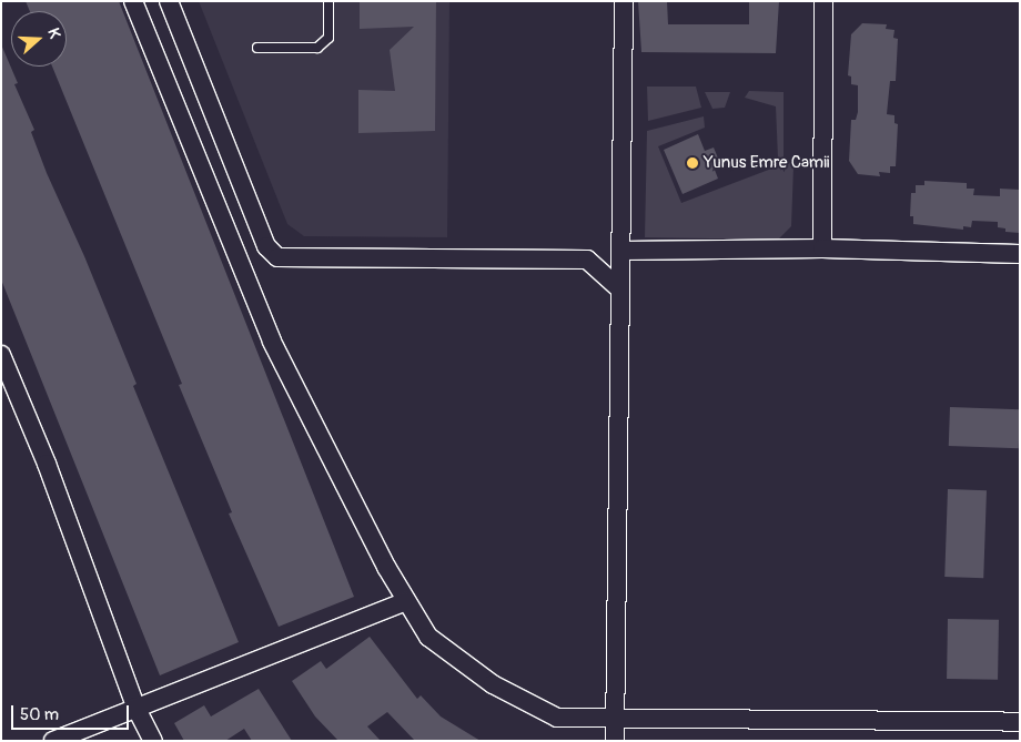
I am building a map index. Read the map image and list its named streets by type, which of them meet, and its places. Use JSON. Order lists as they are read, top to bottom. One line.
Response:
{"places":["Yunus Emre Camii"],"scale_bar":"50 m","north":"right"}
